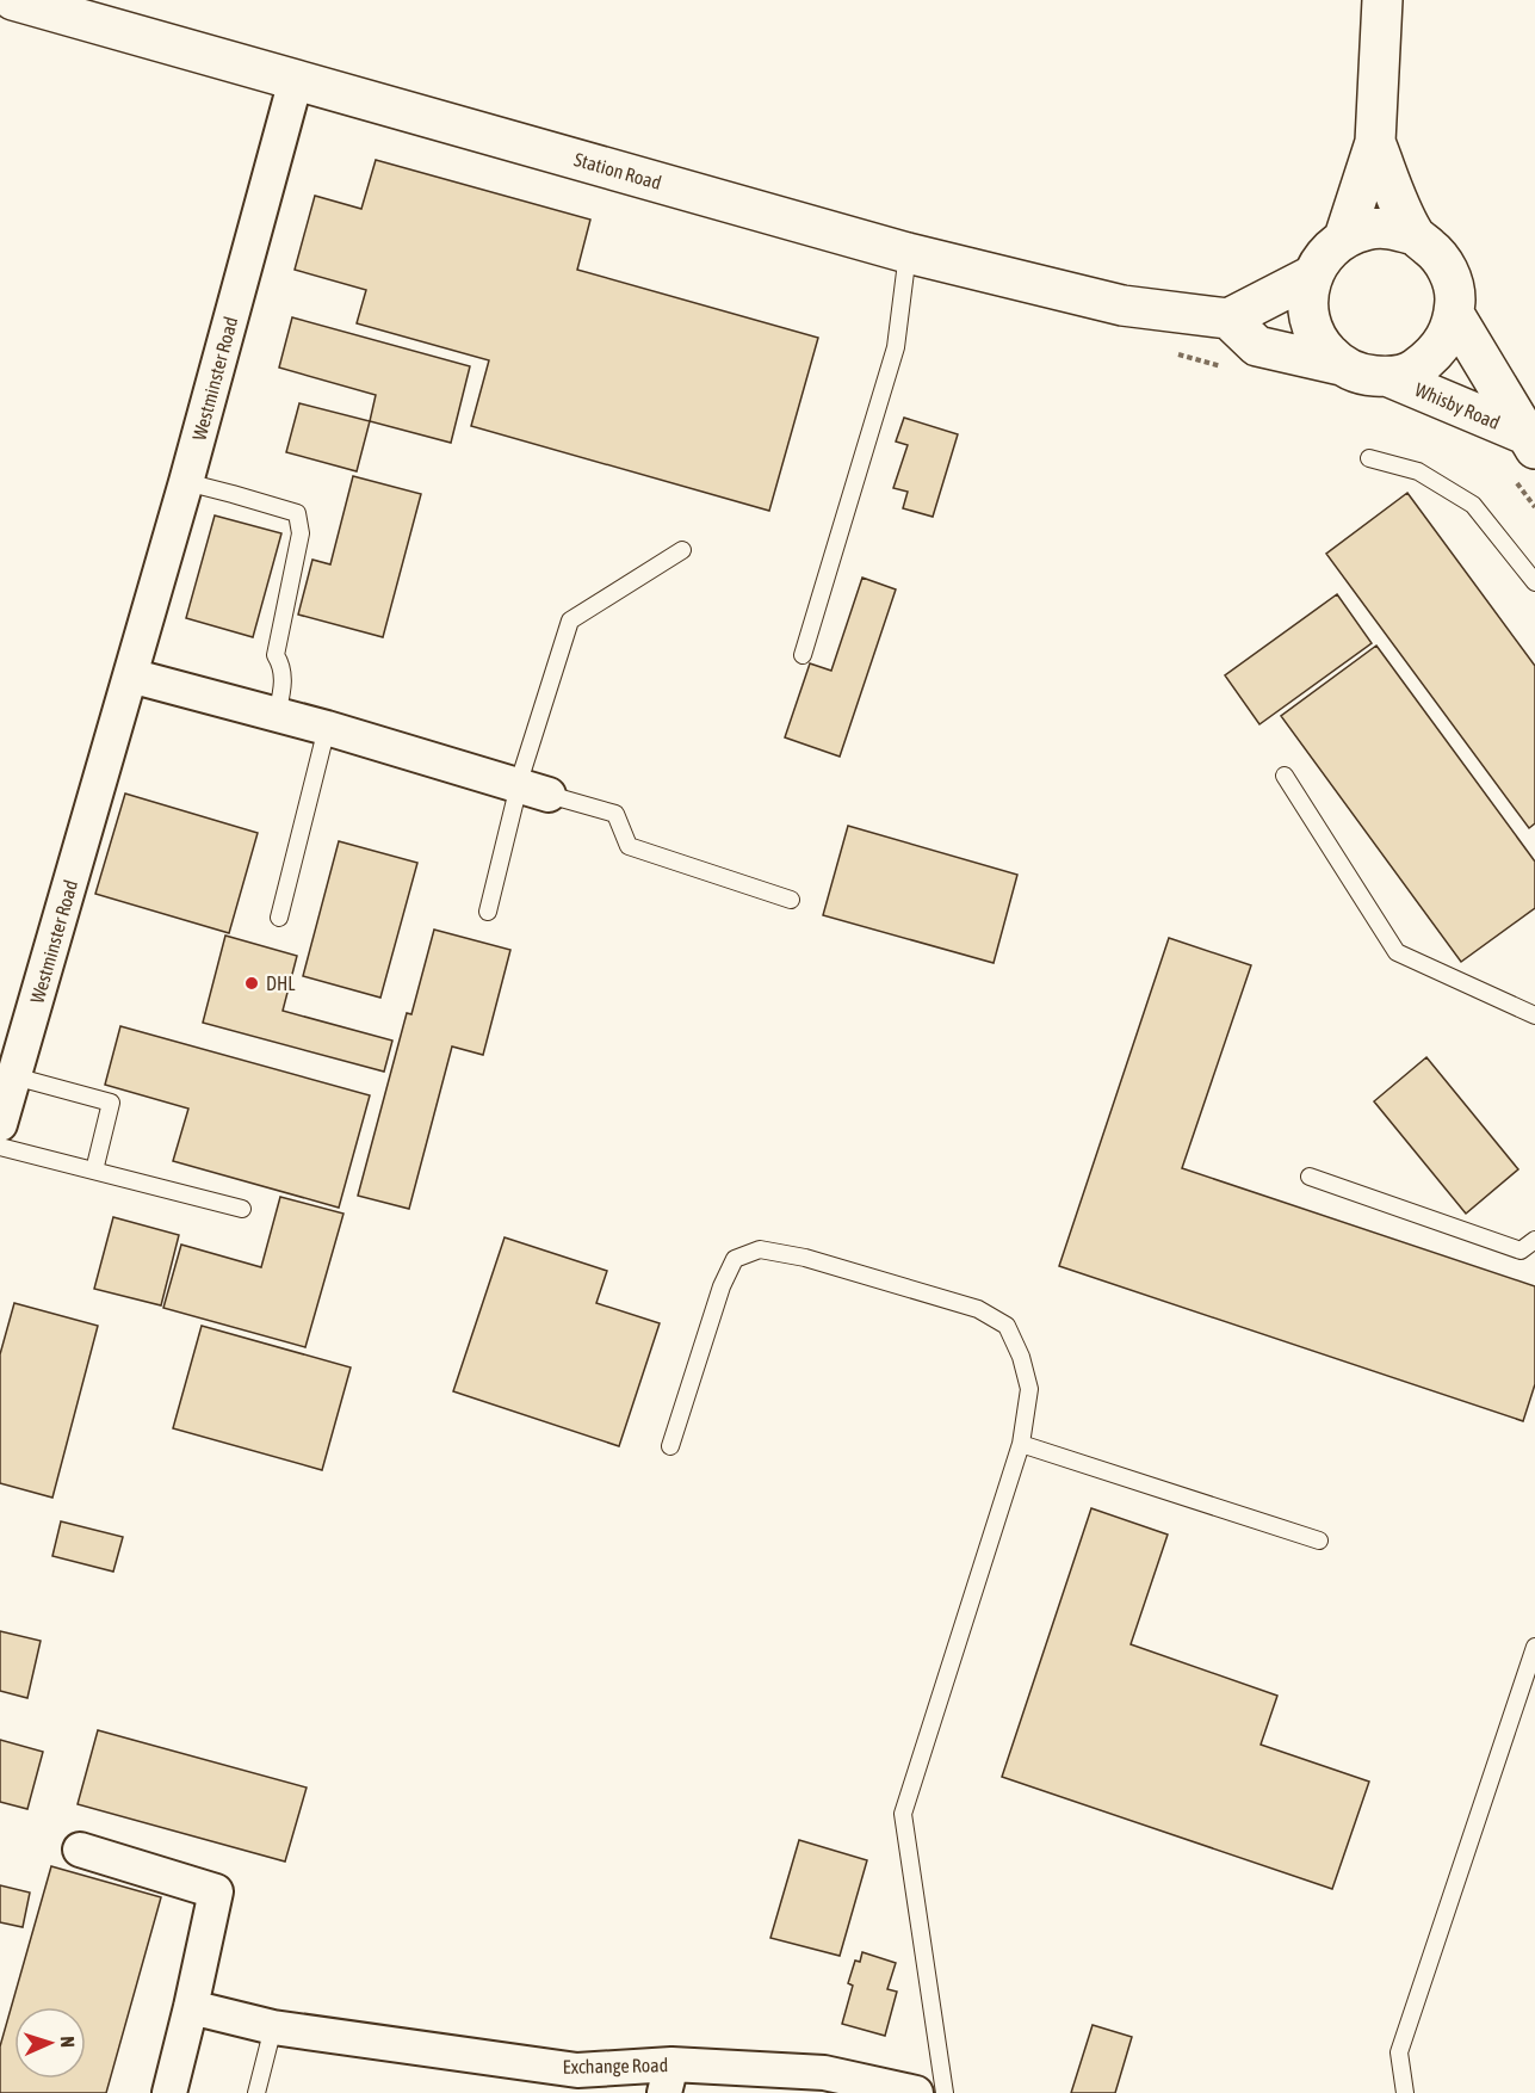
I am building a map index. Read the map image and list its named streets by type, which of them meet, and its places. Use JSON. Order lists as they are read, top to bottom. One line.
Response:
{"streets":{"street":["Station Road","Westminster Road","Whisby Road","Exchange Road"]},"crossings":[["Station Road","Westminster Road"]],"places":["DHL"],"north":"right"}
